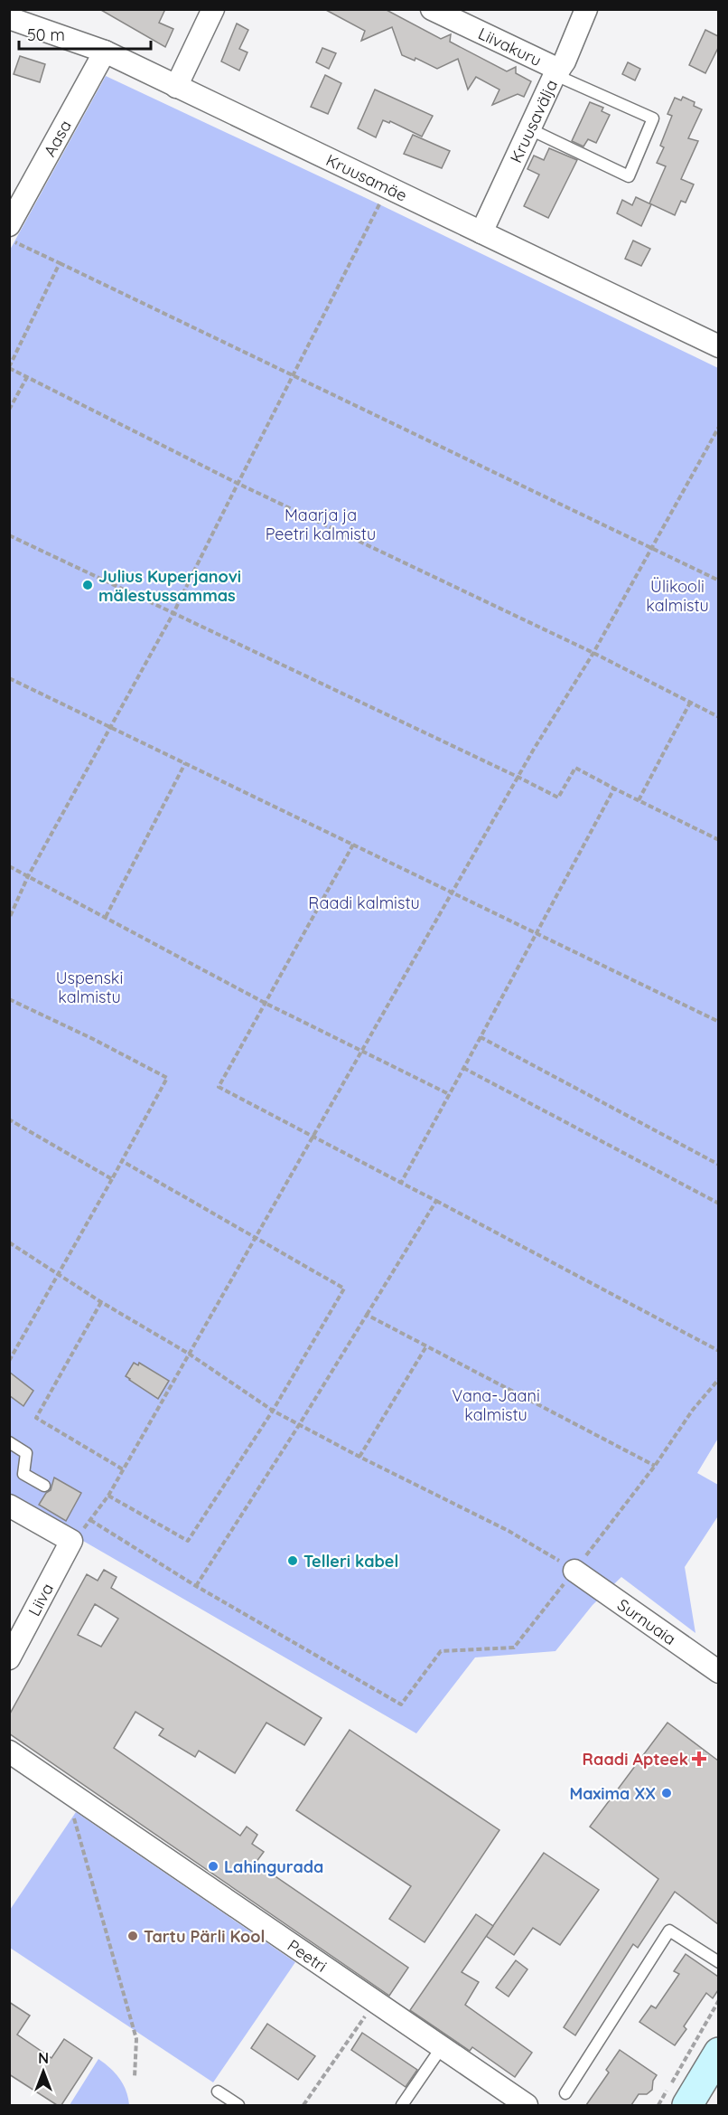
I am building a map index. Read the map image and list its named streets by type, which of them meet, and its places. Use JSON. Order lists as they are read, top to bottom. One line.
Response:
{"streets":{"street":["Liivakuru","Kruusavälja","Aasa","Kruusamäe","Liiva","Surnuaia","Peetri"]},"crossings":[["Liivakuru","Kruusavälja"],["Kruusavälja","Kruusamäe"],["Aasa","Kruusamäe"]],"parks":["Maarja ja Peetri kalmistu","Ülikooli kalmistu","Raadi kalmistu","Uspenski kalmistu","Vana-Jaani kalmistu"],"places":{"other":["Julius Kuperjanovi mälestussammas","Telleri kabel","Maxima XX","Lahingurada","Tartu Pärli Kool"],"health":["Raadi Apteek"]},"scale_bar":"50 m","north":"top"}
